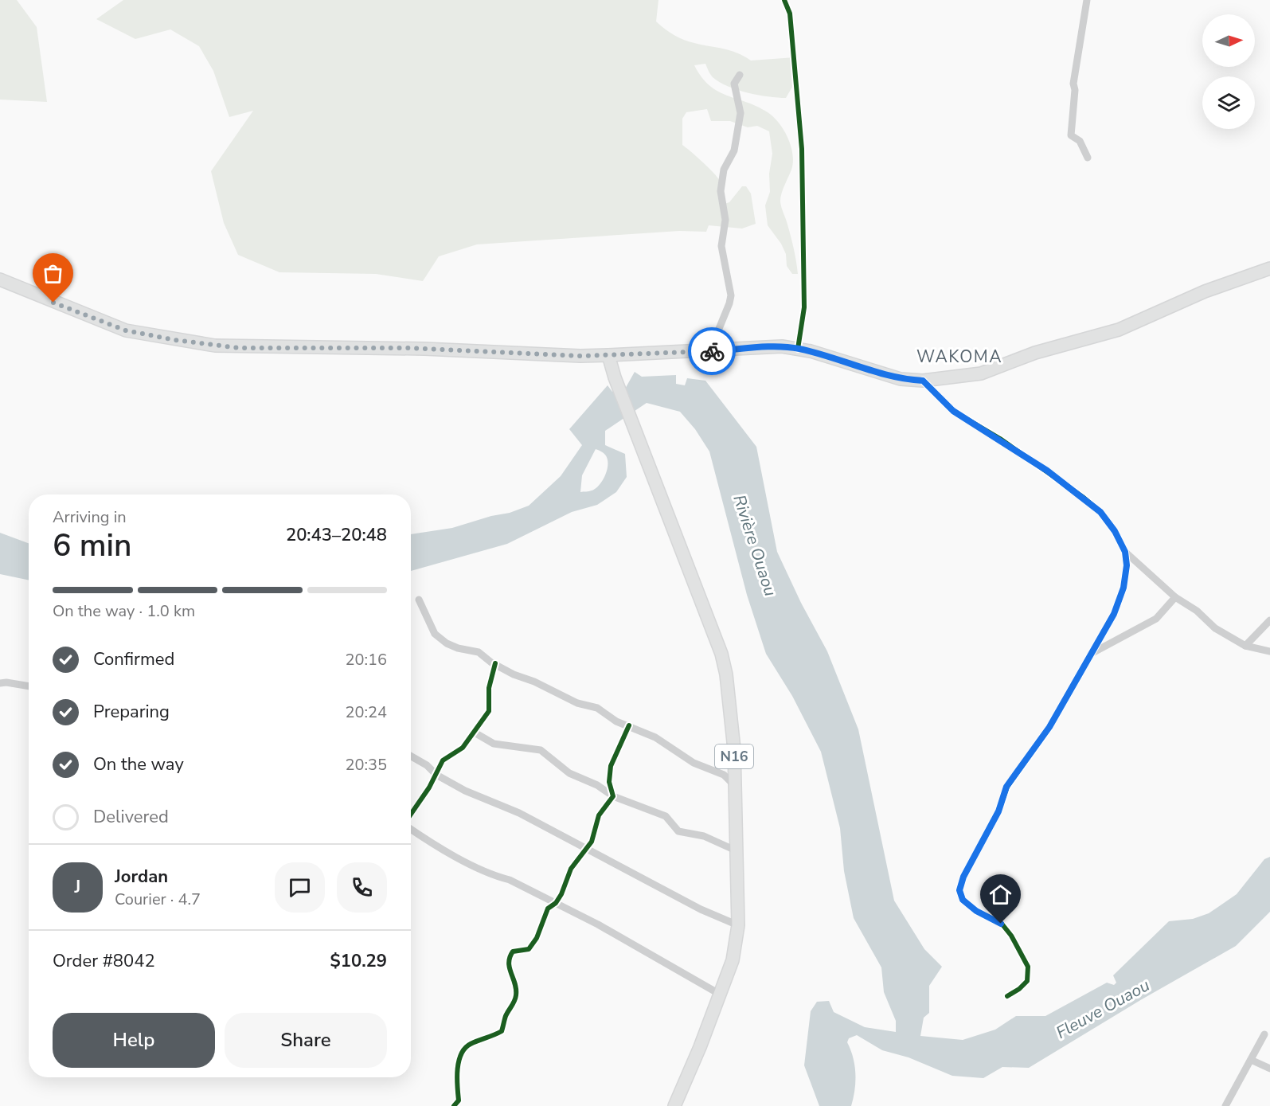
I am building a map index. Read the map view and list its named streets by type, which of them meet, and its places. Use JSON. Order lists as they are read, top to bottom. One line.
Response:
{"streets":{"main road":["N16"]},"districts":["WAKOMA"],"water":["Rivière Ouaou","Fleuve Ouaou"],"north":"right","page":{"heading":["6 min","Arriving in","20:43–20:48"],"panel":["Jordan","Courier · 4.7","Order #8042","$10.29"],"bar":"On the way · 1.0 km","list":[["Confirmed","20:16"],["Preparing","20:24"],["On the way","20:35"],"Delivered"],"round":"J","buttons":["Help","Share"]}}
